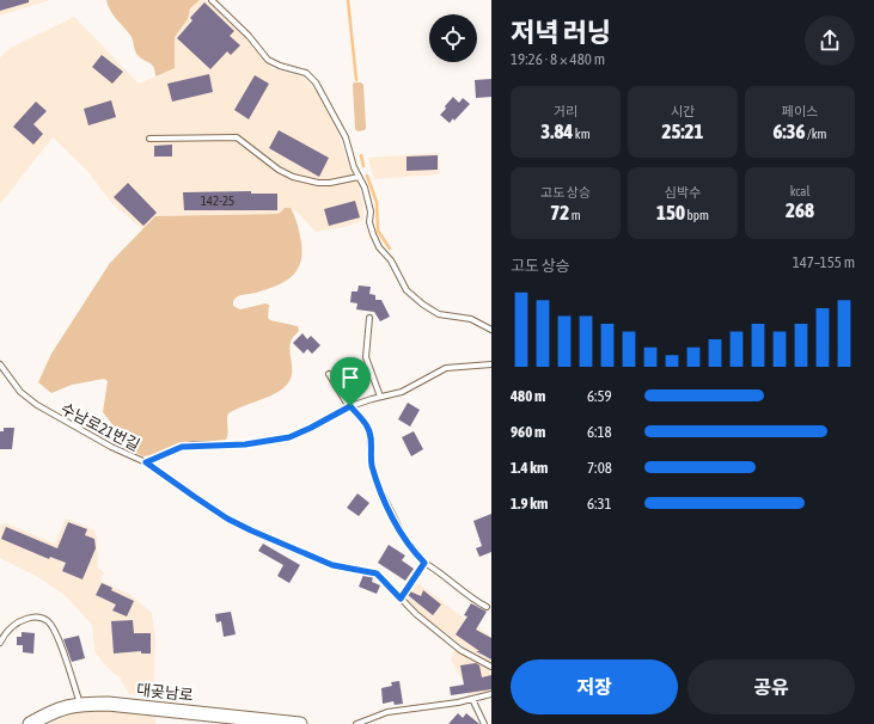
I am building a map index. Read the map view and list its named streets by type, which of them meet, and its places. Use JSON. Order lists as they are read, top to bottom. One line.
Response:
{"streets":{"street":["대곶남로"],"lane":["수남로21번길"]},"house_numbers":["142-25"],"page":{"heading":["저녁 러닝","19:26 · 8 × 480 m"],"stats":[["거리","3.84 km"],["시간","25:21"],["페이스","6:36 /km"],["고도 상승","72 m"],["심박수","150 bpm"],["kcal","268"]],"chart":["고도 상승","147–155 m"],"list":[{"name":"480 m","note":"6:59"},{"name":"960 m","note":"6:18"},{"name":"1.4 km","note":"7:08"},{"name":"1.9 km","note":"6:31"}],"buttons":["저장","공유"]}}
